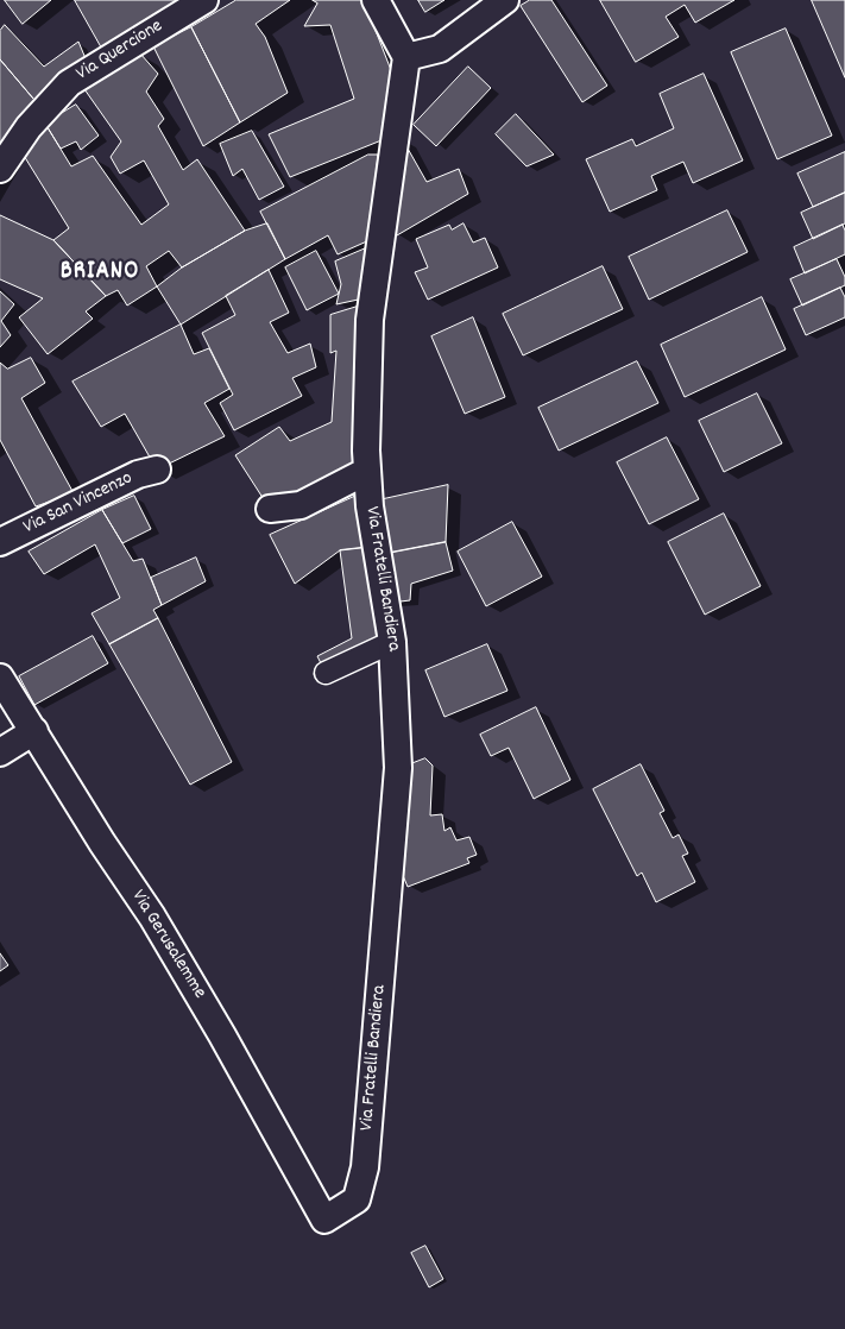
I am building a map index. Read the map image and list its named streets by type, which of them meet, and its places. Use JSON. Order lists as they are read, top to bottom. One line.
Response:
{"streets":{"street":["Via Quercione","Via San Vincenzo","Via Fratelli Bandiera","Via Gerusalemme"]},"crossings":[["Via Fratelli Bandiera","Via Gerusalemme"]],"districts":["BRIANO"]}
